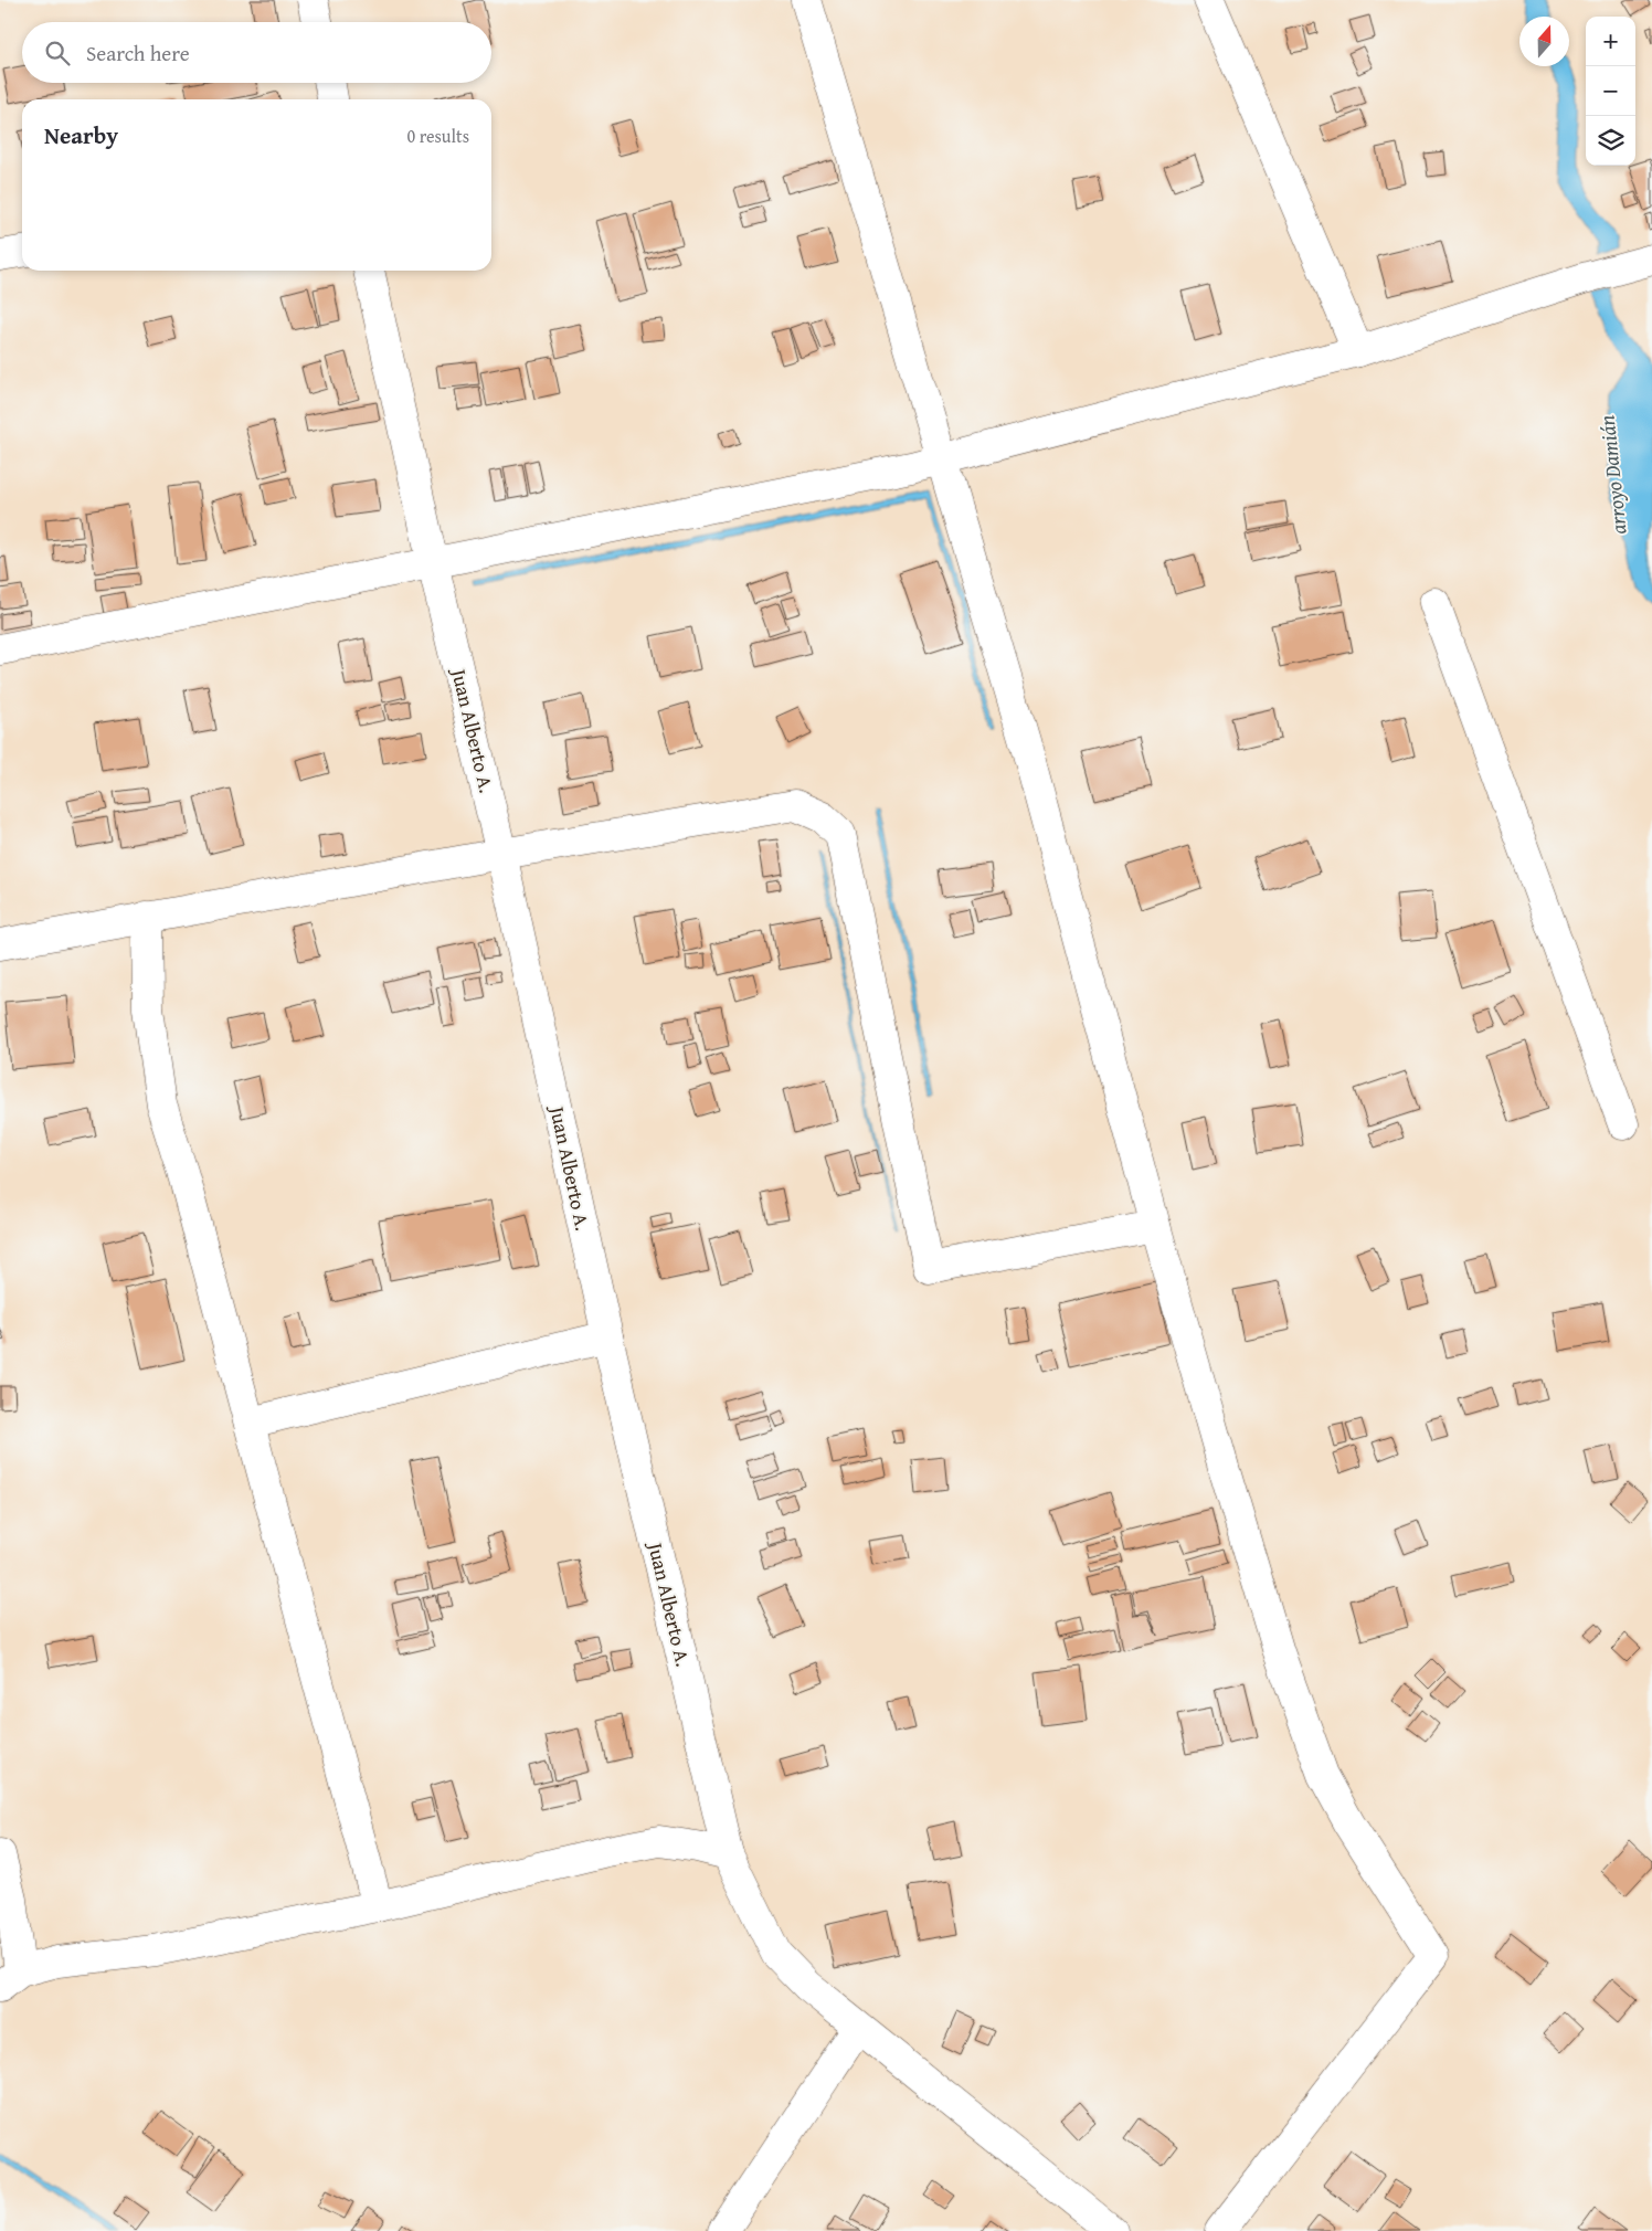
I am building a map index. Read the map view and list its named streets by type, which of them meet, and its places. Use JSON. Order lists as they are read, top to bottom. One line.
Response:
{"streets":{"street":["Juan Alberto A."]},"water":["arroyo Damián"],"north":"top","page":{"map_buttons":["+","−"],"search":"Search here","heading":["Nearby","0 results"]}}
